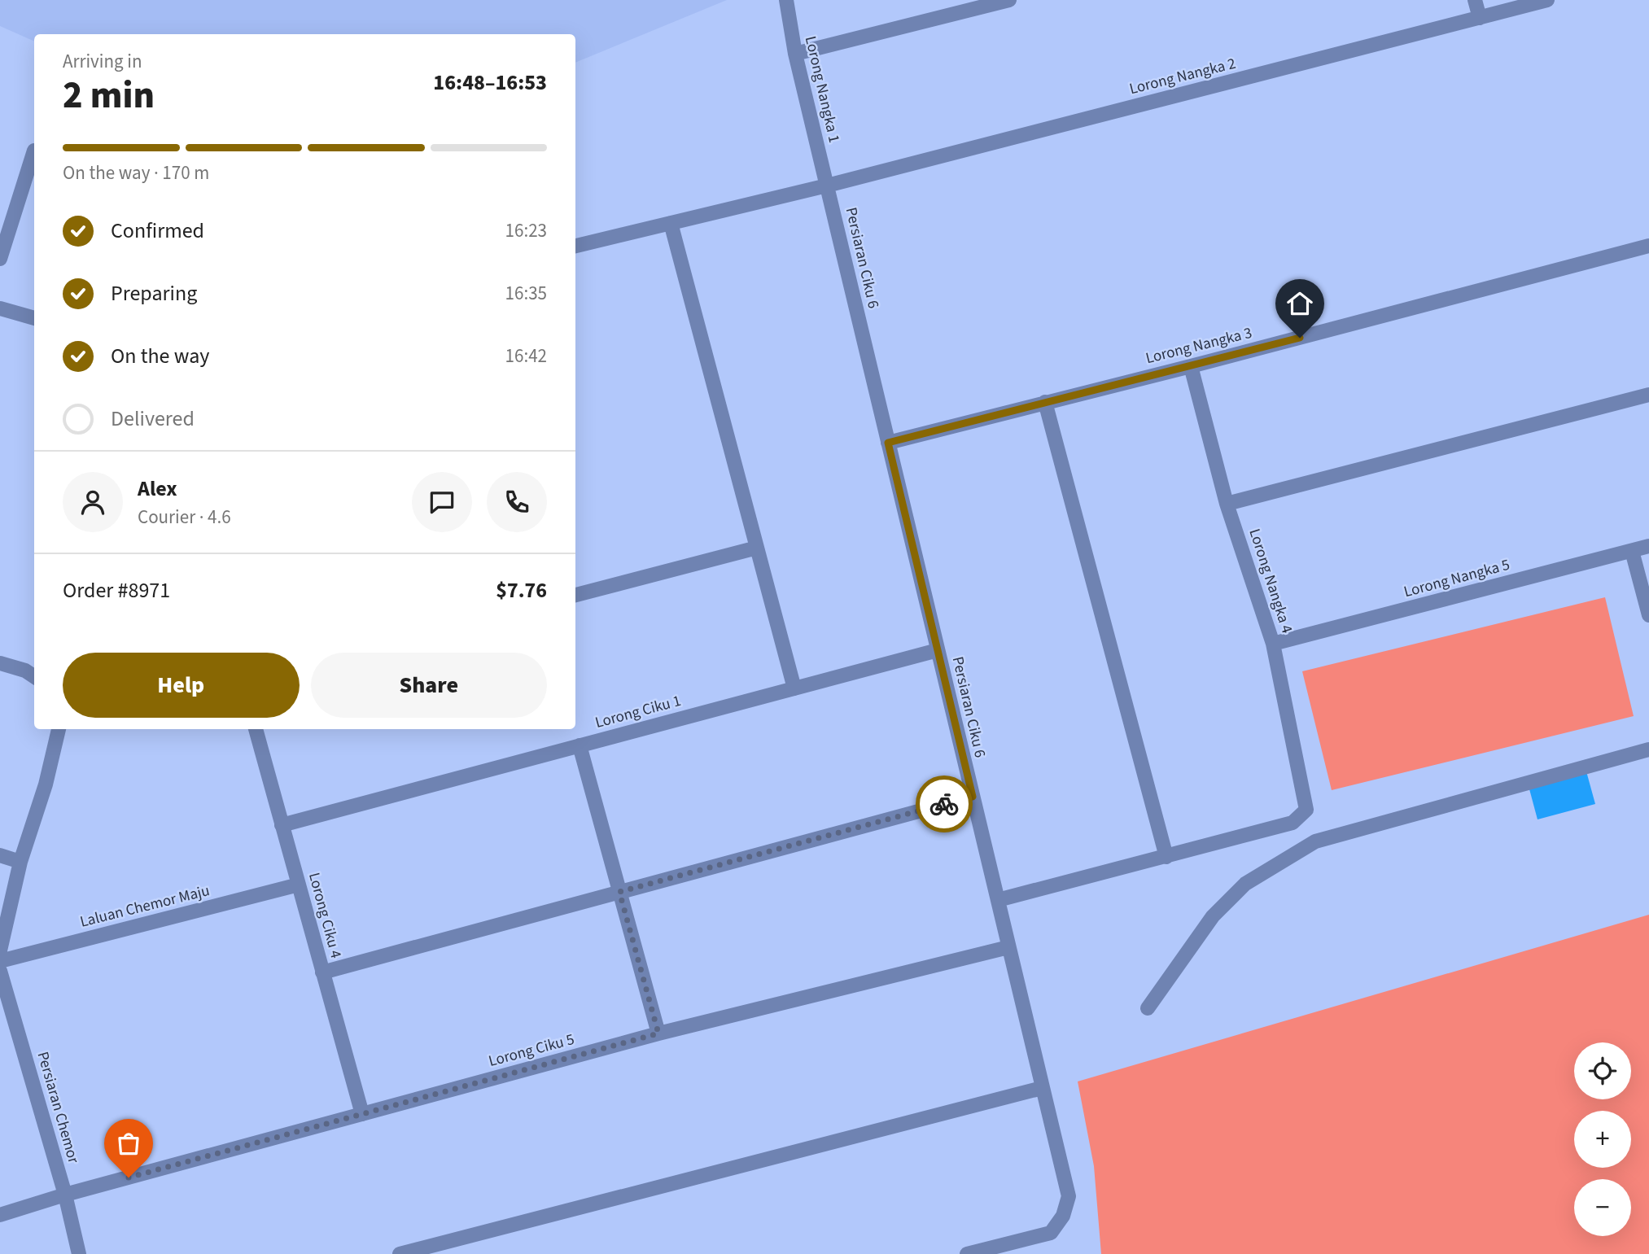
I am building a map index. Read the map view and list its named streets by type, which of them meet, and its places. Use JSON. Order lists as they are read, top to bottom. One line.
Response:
{"streets":{"street":["Lorong Nangka 2","Lorong Nangka 1","Persiaran Ciku 6","Lorong Nangka 3","Lorong Nangka 5","Lorong Nangka 4","Lorong Ciku 1","Laluan Chemor Maju","Lorong Ciku 4","Lorong Ciku 5","Persiaran Chemor"]},"crossings":[["Lorong Nangka 2","Lorong Nangka 1"],["Lorong Nangka 2","Persiaran Ciku 6"],["Lorong Nangka 1","Persiaran Ciku 6"],["Persiaran Ciku 6","Lorong Nangka 3"],["Persiaran Ciku 6","Lorong Ciku 1"],["Persiaran Ciku 6","Lorong Ciku 5"],["Lorong Nangka 3","Lorong Nangka 4"],["Lorong Nangka 5","Lorong Nangka 4"],["Lorong Ciku 1","Lorong Ciku 4"],["Laluan Chemor Maju","Lorong Ciku 4"],["Lorong Ciku 4","Lorong Ciku 5"],["Lorong Ciku 5","Persiaran Chemor"]],"page":{"heading":["2 min","Arriving in","16:48–16:53"],"panel":["Alex","Courier · 4.6","Order #8971","$7.76"],"bar":"On the way · 170 m","list":[["Confirmed","16:23"],["Preparing","16:35"],["On the way","16:42"],"Delivered"],"buttons":["Help","Share"],"map_buttons":["+","−"]}}
